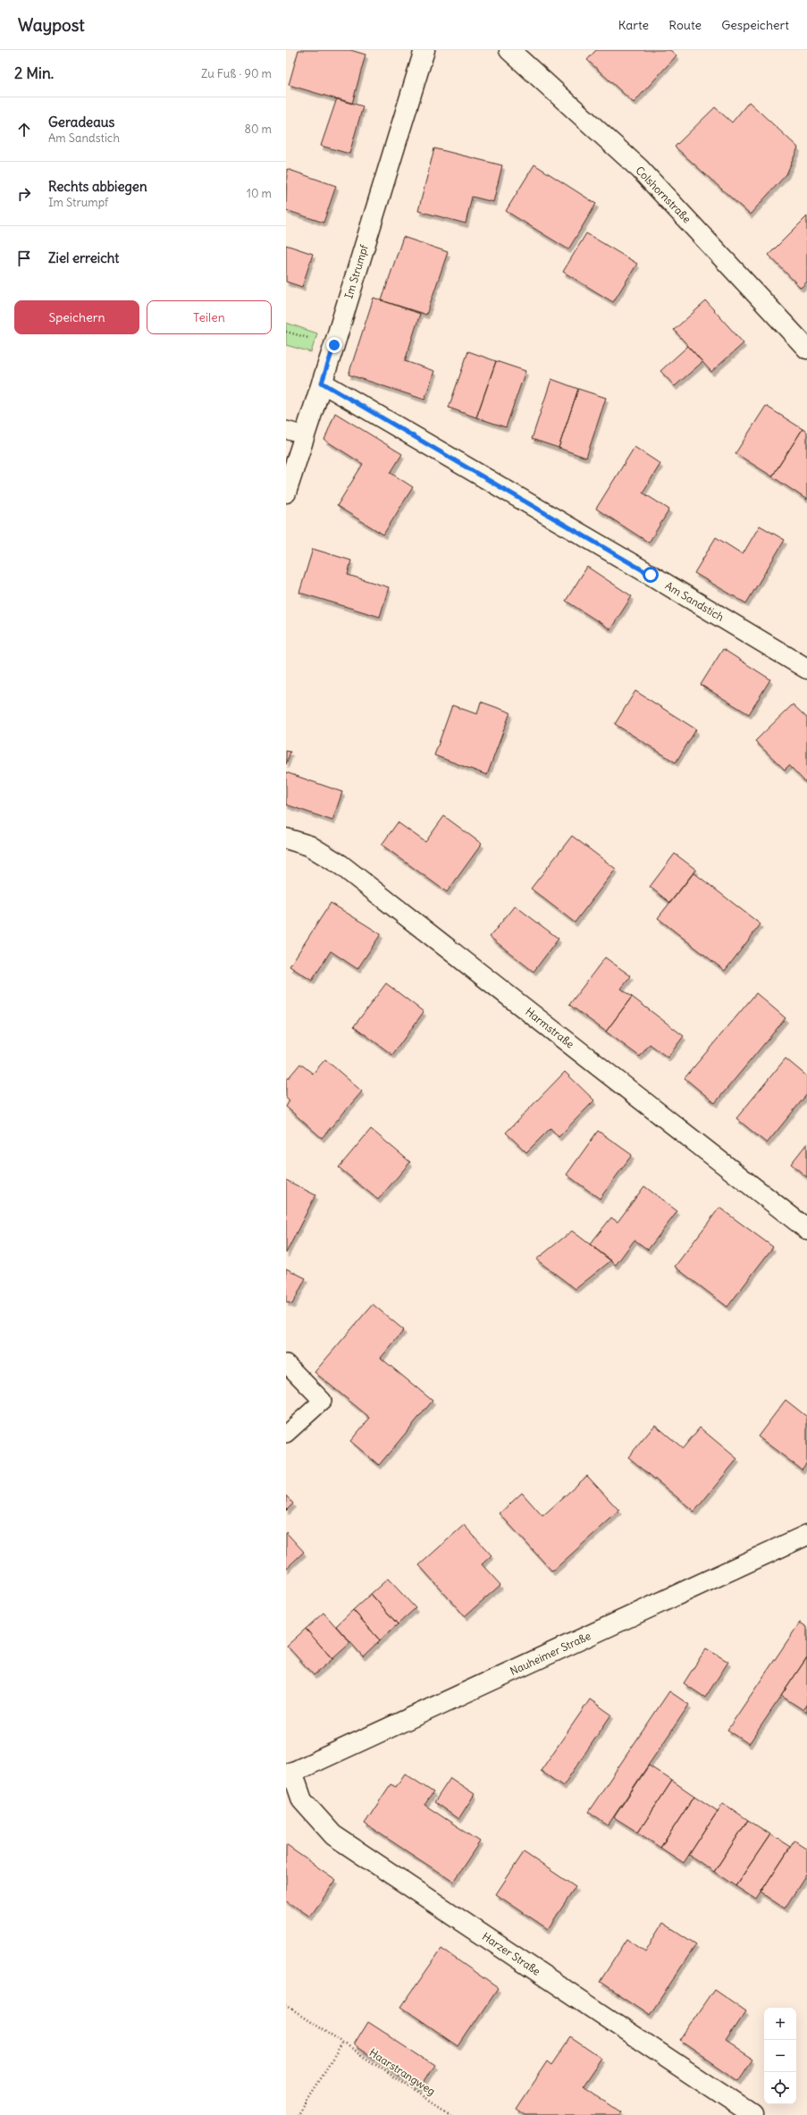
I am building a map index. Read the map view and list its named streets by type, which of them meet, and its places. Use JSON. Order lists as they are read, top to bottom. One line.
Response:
{"streets":{"street":["Colshornstraße","Im Strumpf","Am Sandstich","Harmstraße","Nauheimer Straße","Harzer Straße"],"path":["Haarstrangweg"]},"crossings":[["Im Strumpf","Am Sandstich"],["Nauheimer Straße","Harzer Straße"]],"page":{"header":"Waypost","nav":["Karte","Route","Gespeichert"],"heading":["2 Min.","Zu Fuß · 90 m"],"list":[["Geradeaus","Am Sandstich","80 m"],["Rechts abbiegen","Im Strumpf","10 m"],"Ziel erreicht"],"buttons":["Speichern","Teilen"],"map_buttons":["+","−"]}}
